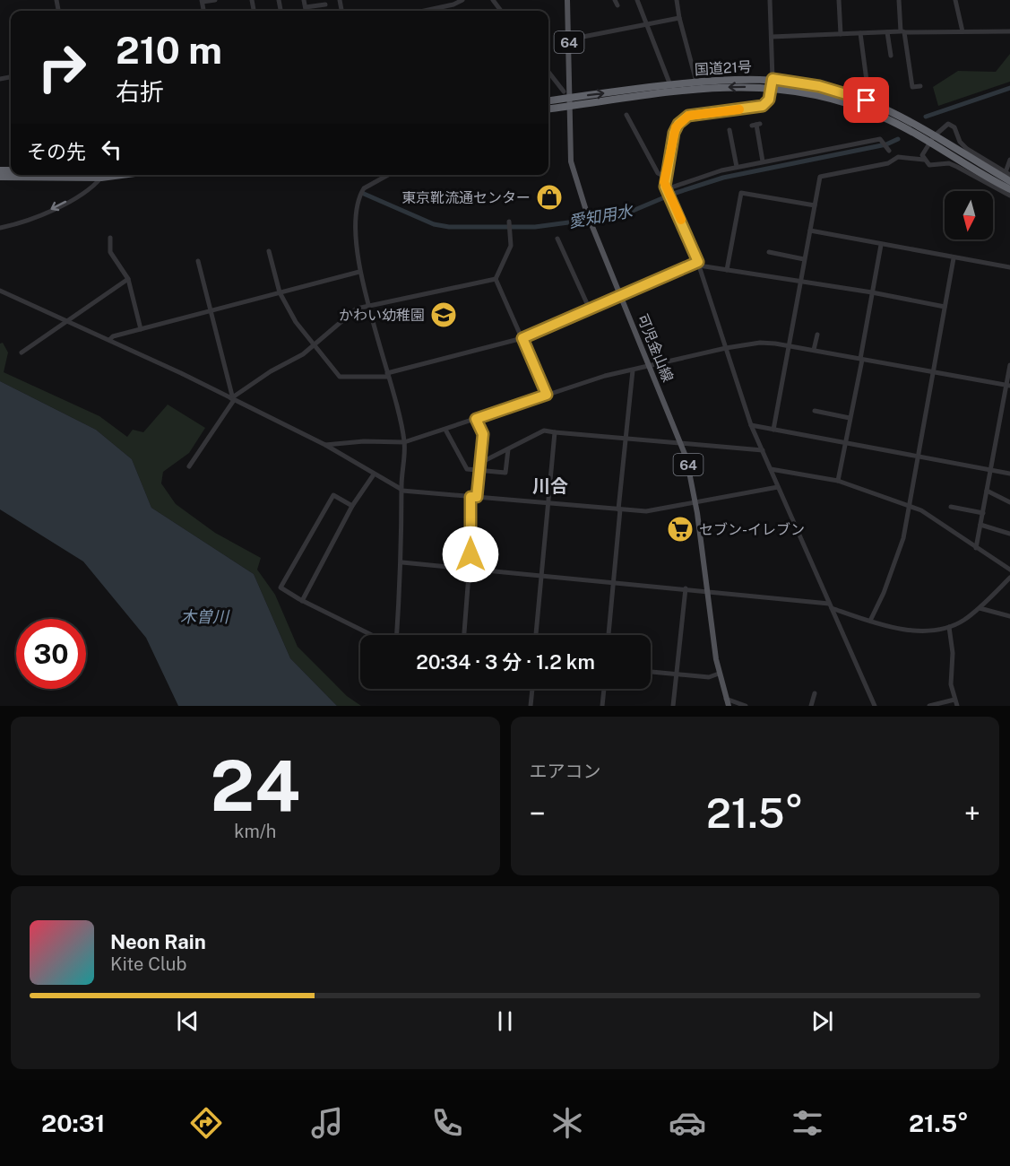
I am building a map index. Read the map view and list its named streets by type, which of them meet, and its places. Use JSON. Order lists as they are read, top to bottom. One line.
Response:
{"streets":{"highway":["国道21号"],"main road":["64","可児金山線"]},"crossings":[["国道21号","可児金山線"]],"districts":["川合"],"water":["愛知用水","木曽川"],"places":{"shop":["東京靴流通センター"],"school or university":["かわい幼稚園"],"supermarket":["セブン-イレブン"]},"north":"bottom","page":{"turn":["210 m","右折"],"then":"その先","limit":"30","trip":"20:34 · 3 分 · 1.2 km","tile":[["24","km/h"],"エアコン"],"heat":["−","21.5°","+"],"song":["Neon Rain","Kite Club"],"tabs":["20:31","21.5°"]}}
